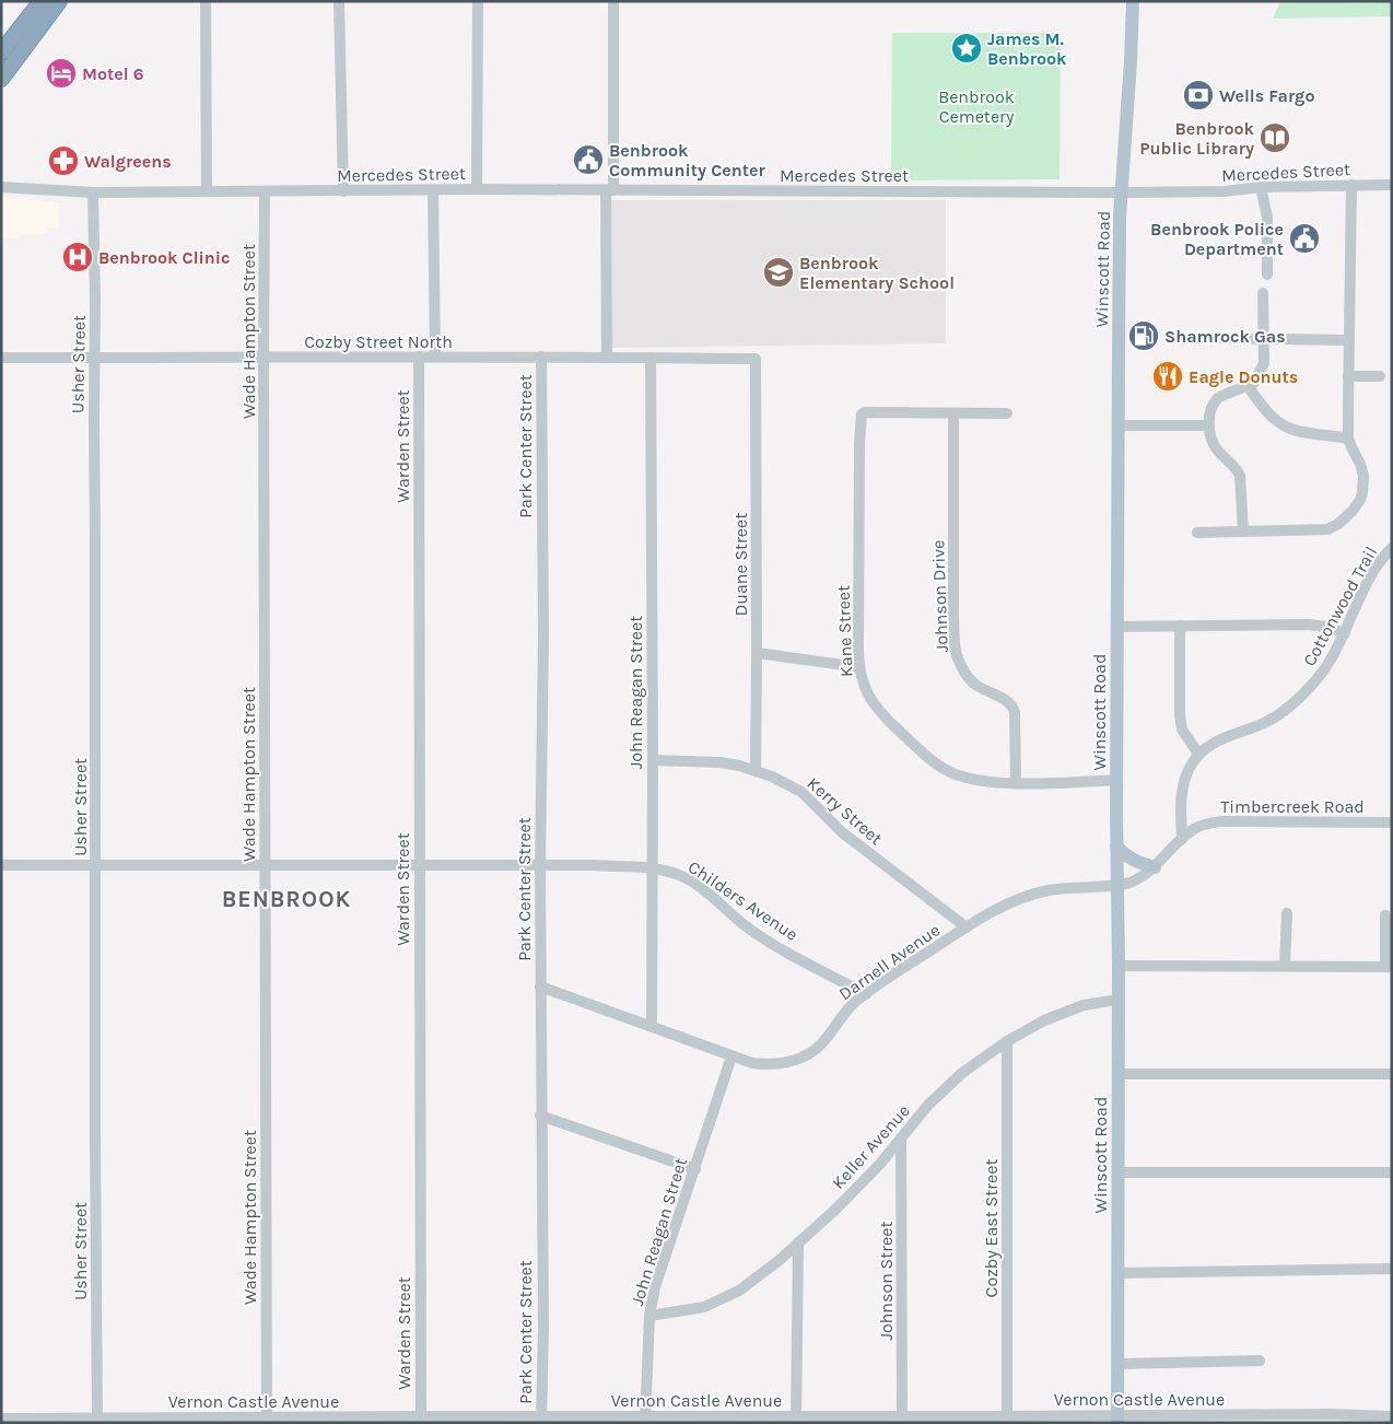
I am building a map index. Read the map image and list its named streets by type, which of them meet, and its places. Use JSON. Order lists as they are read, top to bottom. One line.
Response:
{"streets":{"main road":["Winscott Road"],"street":["Mercedes Street","Wade Hampton Street","Cozby Street North","Usher Street","Warden Street","Park Center Street","Duane Street","Johnson Drive","Cottonwood Trail","Kane Street","John Reagan Street","Timbercreek Road","Kerry Street","Childers Avenue","Darnell Avenue","Keller Avenue","Cozby East Street","Johnson Street","Vernon Castle Avenue"]},"crossings":[["Mercedes Street","Winscott Road"],["Mercedes Street","Wade Hampton Street"],["Mercedes Street","Usher Street"],["Winscott Road","Kane Street"],["Winscott Road","Timbercreek Road"],["Winscott Road","Darnell Avenue"],["Winscott Road","Keller Avenue"],["Winscott Road","Vernon Castle Avenue"],["Wade Hampton Street","Cozby Street North"],["Wade Hampton Street","Childers Avenue"],["Wade Hampton Street","Vernon Castle Avenue"],["Cozby Street North","Usher Street"],["Cozby Street North","Warden Street"],["Cozby Street North","Park Center Street"],["Cozby Street North","Duane Street"],["Cozby Street North","John Reagan Street"],["Usher Street","Childers Avenue"],["Usher Street","Vernon Castle Avenue"],["Warden Street","Childers Avenue"],["Warden Street","Vernon Castle Avenue"],["Park Center Street","Childers Avenue"],["Park Center Street","Darnell Avenue"],["Park Center Street","Vernon Castle Avenue"],["Duane Street","Kerry Street"],["Johnson Drive","Kane Street"],["Cottonwood Trail","Timbercreek Road"],["John Reagan Street","Kerry Street"],["John Reagan Street","Childers Avenue"],["John Reagan Street","Darnell Avenue"],["John Reagan Street","Keller Avenue"],["John Reagan Street","Vernon Castle Avenue"],["Timbercreek Road","Darnell Avenue"],["Kerry Street","Darnell Avenue"],["Childers Avenue","Darnell Avenue"],["Keller Avenue","Cozby East Street"],["Keller Avenue","Johnson Street"],["Cozby East Street","Vernon Castle Avenue"],["Johnson Street","Vernon Castle Avenue"]],"districts":["BENBROOK"],"parks":["Benbrook Cemetery"],"places":{"place":["James M. Benbrook"],"hotel":["Motel 6"],"bank":["Wells Fargo"],"library":["Benbrook Public Library"],"public building":["Benbrook Community Center","Benbrook Police Department"],"pharmacy":["Walgreens"],"hospital":["Benbrook Clinic"],"school or university":["Benbrook Elementary School"],"fuel station":["Shamrock Gas"],"restaurant":["Eagle Donuts"]}}
